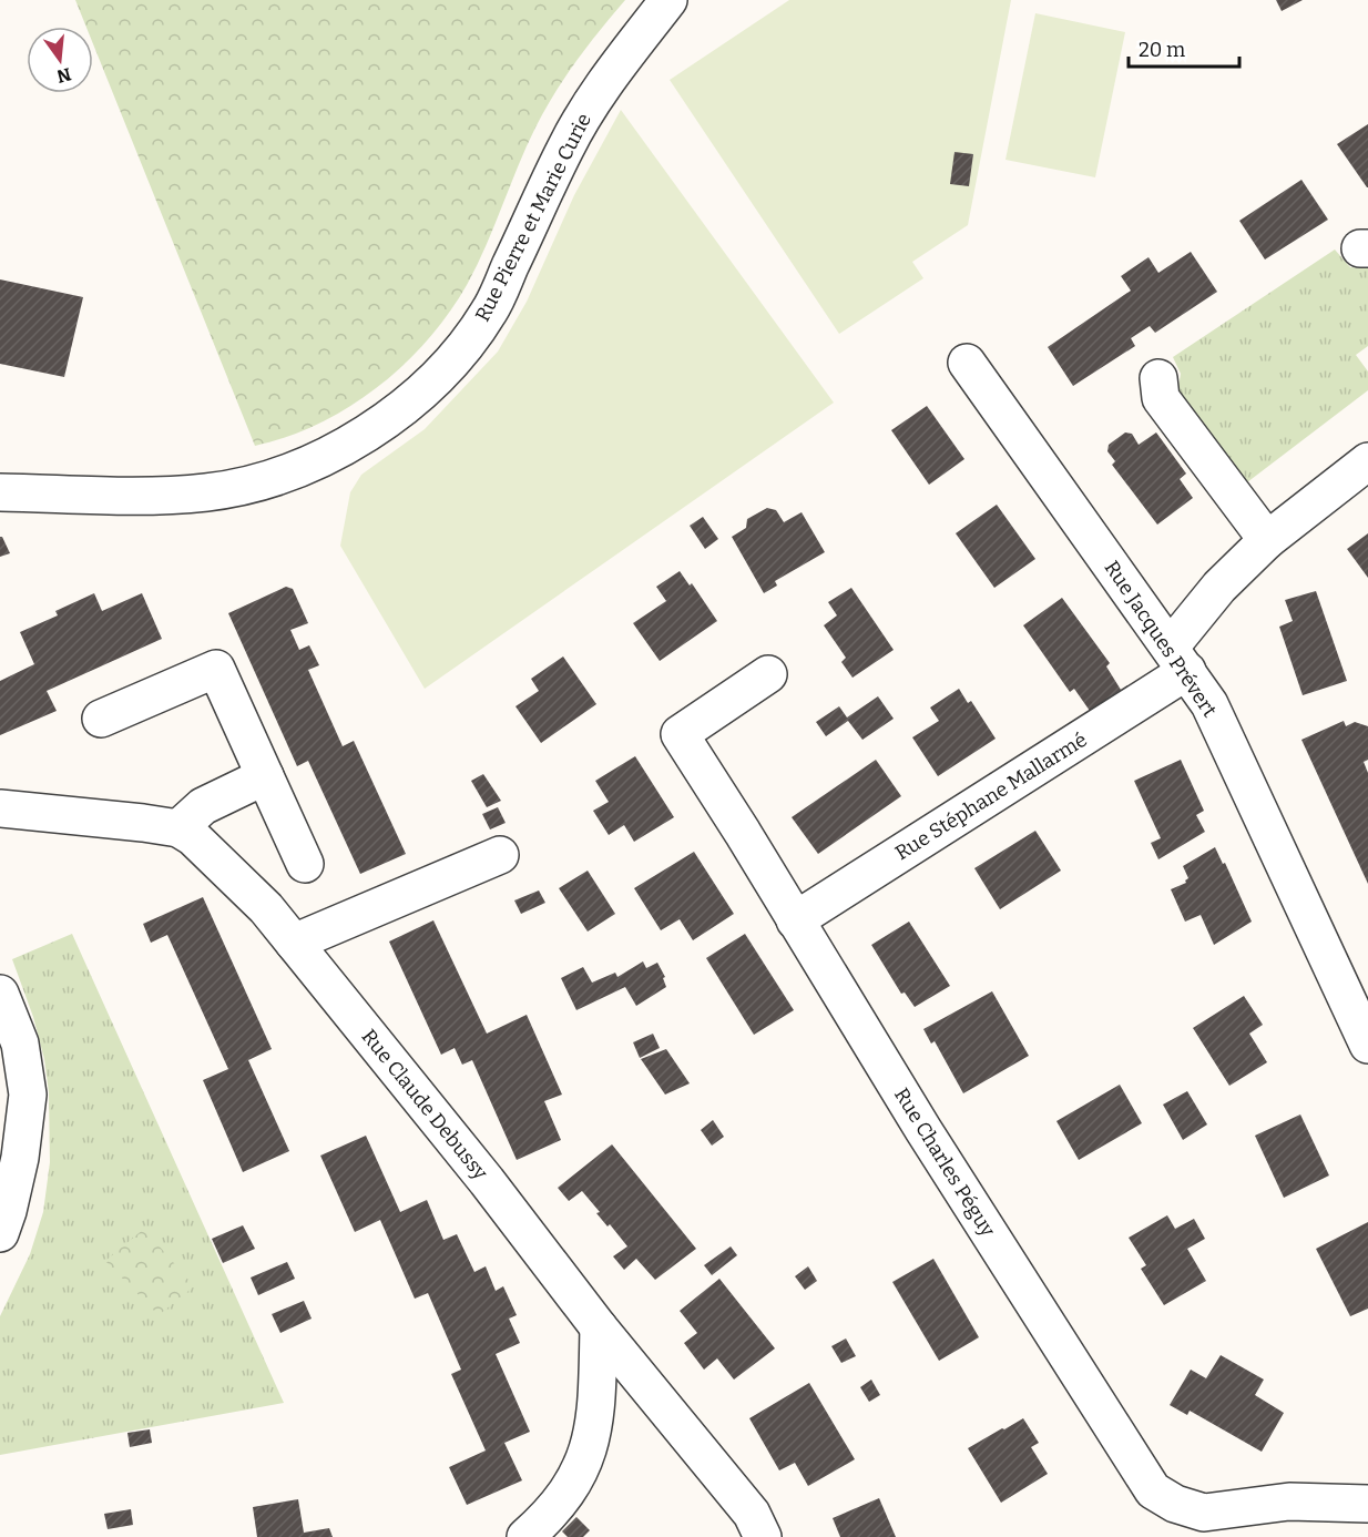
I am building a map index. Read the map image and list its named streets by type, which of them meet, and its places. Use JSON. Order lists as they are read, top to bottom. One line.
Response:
{"streets":{"street":["Rue Pierre et Marie Curie","Rue Jacques Prévert","Rue Stéphane Mallarmé","Rue Claude Debussy","Rue Charles Péguy"]},"crossings":[["Rue Jacques Prévert","Rue Stéphane Mallarmé"],["Rue Stéphane Mallarmé","Rue Charles Péguy"]],"scale_bar":"20 m","north":"bottom"}
